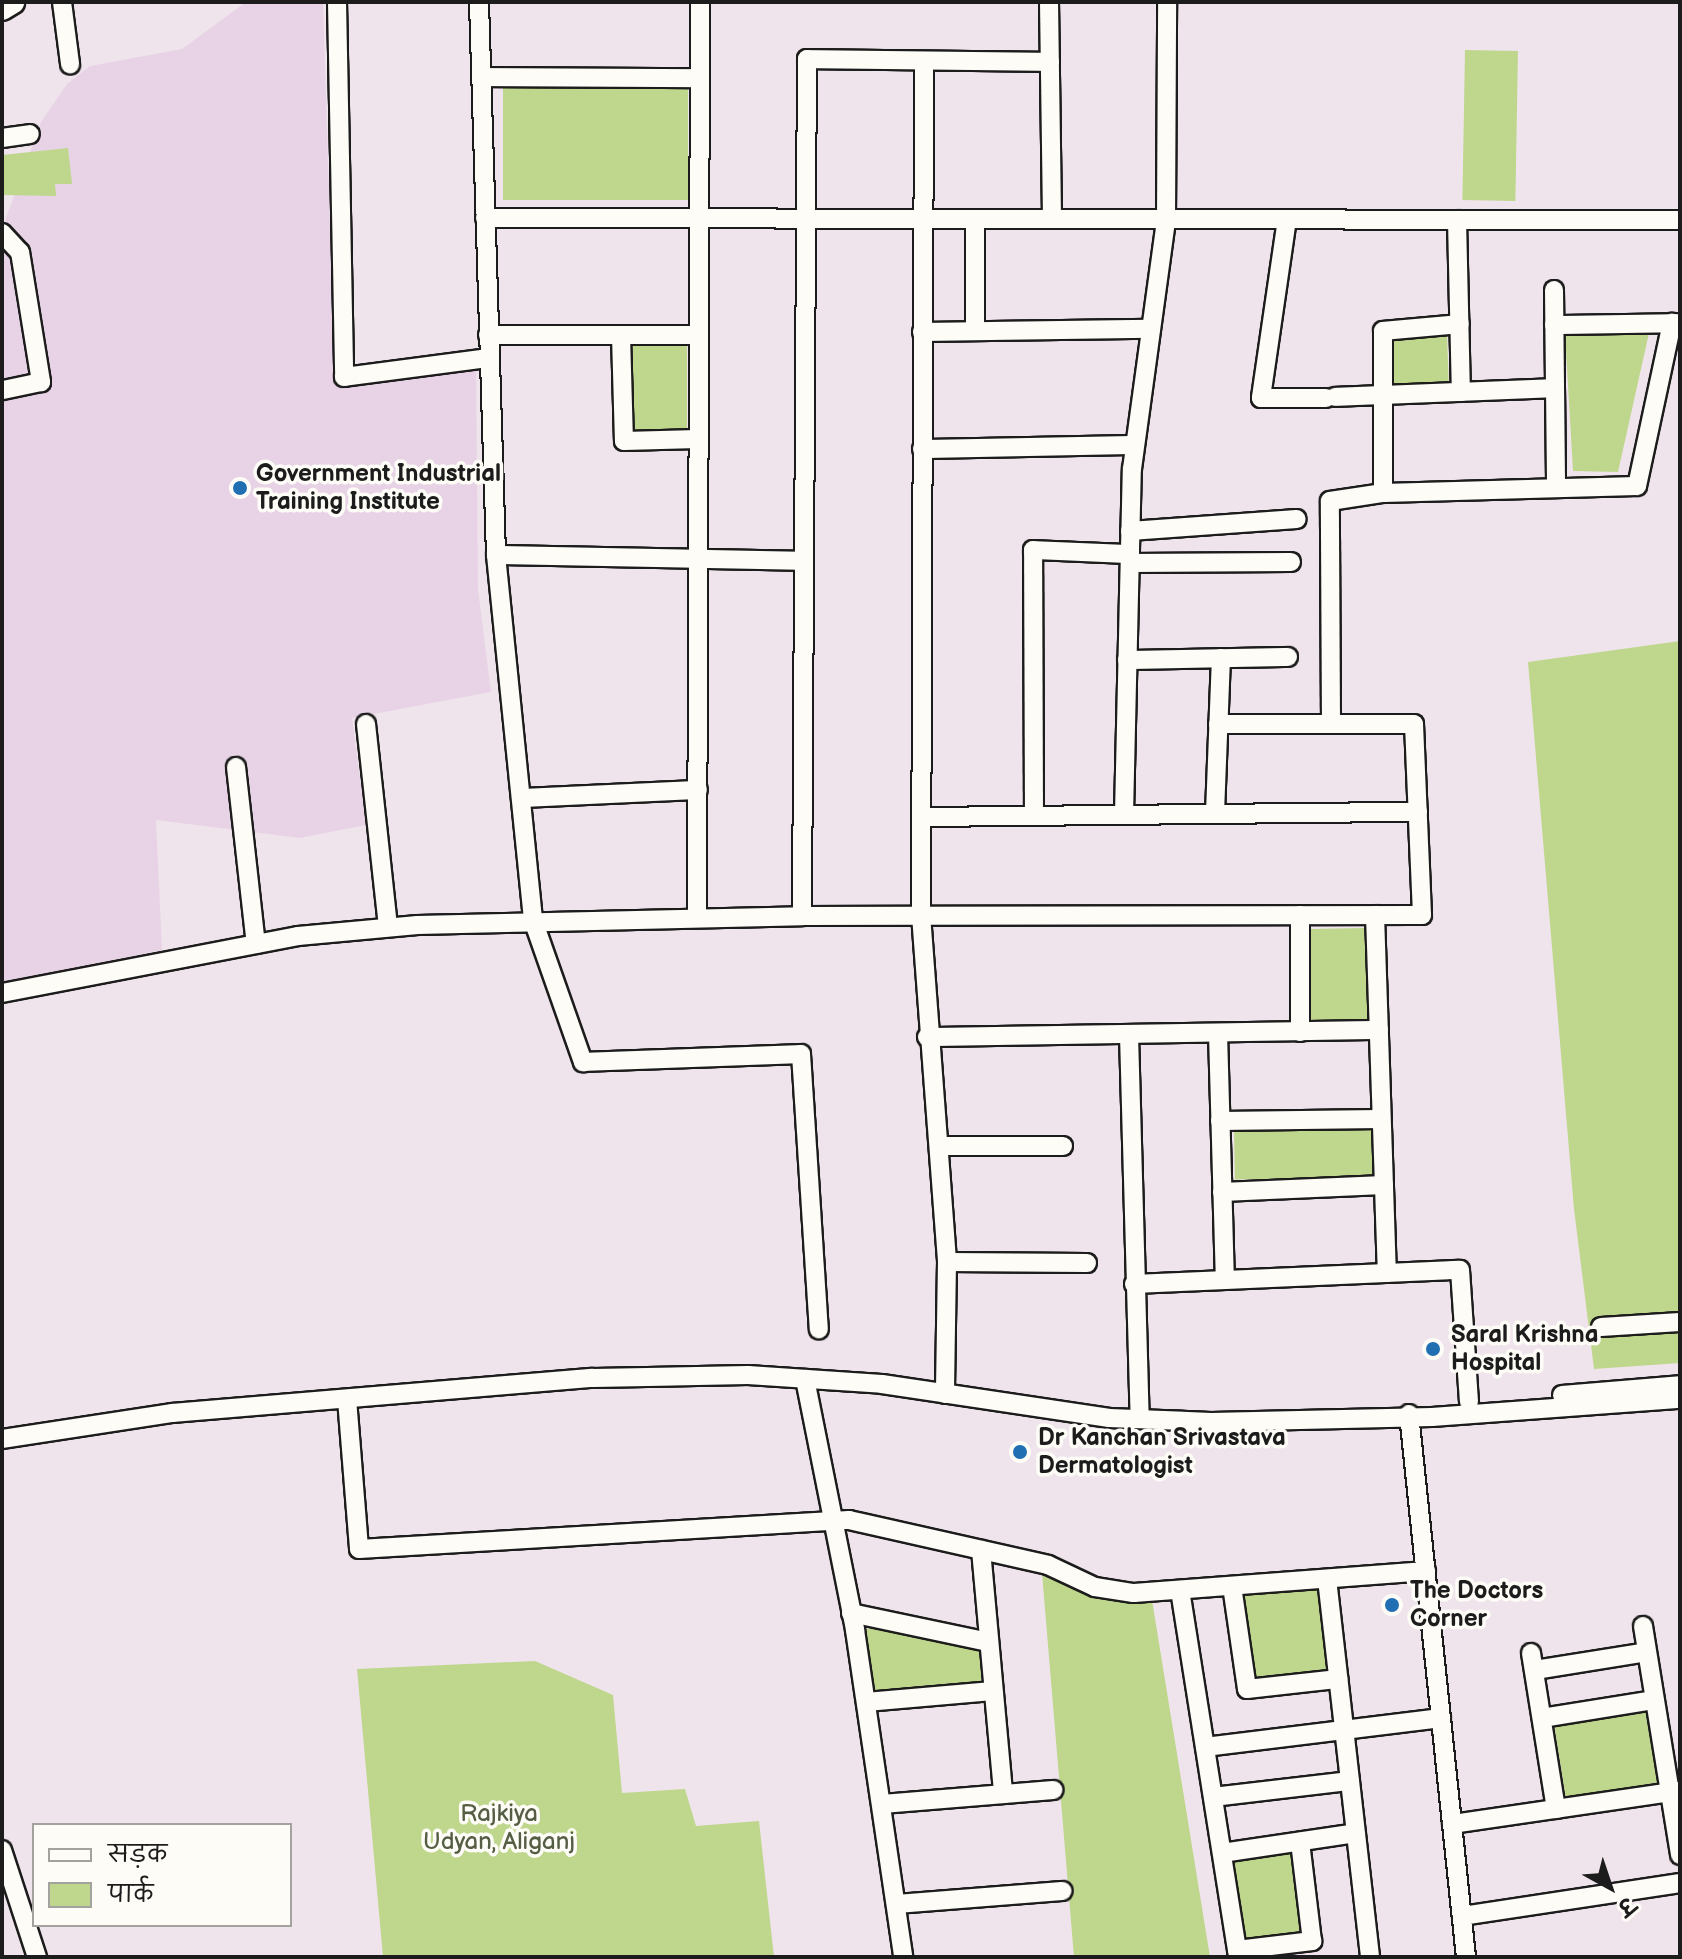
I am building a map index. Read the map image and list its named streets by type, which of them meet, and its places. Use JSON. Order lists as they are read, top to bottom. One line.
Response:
{"parks":["Rajkiya Udyan, Aliganj"],"places":["Government Industrial Training Institute","Saral Krishna Hospital","Dr Kanchan Srivastava Dermatologist","The Doctors Corner"],"legend":["सड़क","पार्क"],"north":"bottom right"}
